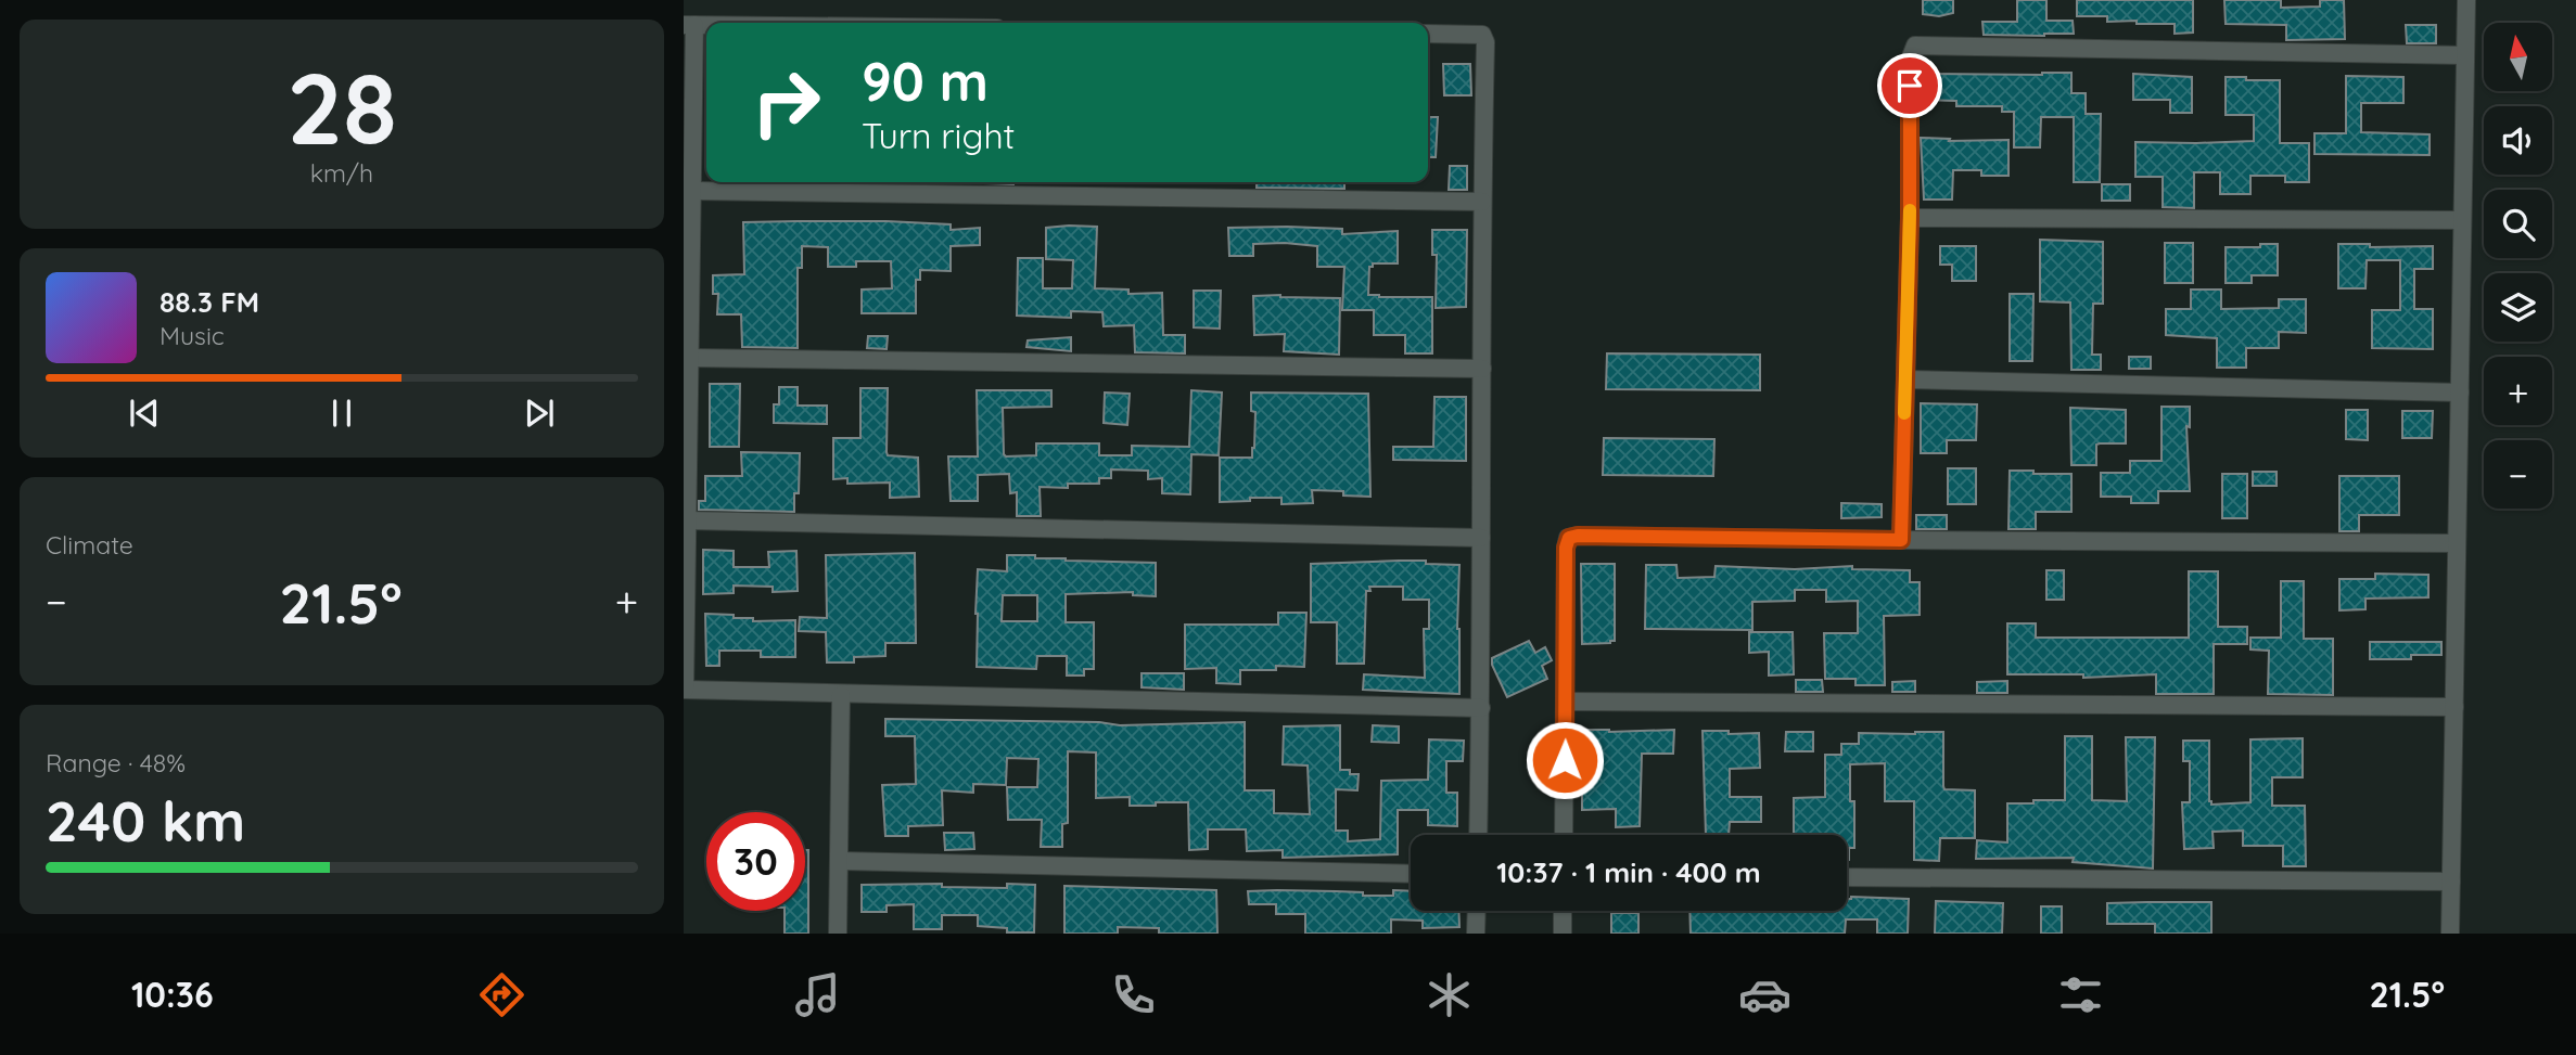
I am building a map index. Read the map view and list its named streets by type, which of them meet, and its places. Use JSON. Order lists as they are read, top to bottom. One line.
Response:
{"north":"top","page":{"tile":[["28","km/h"],"Climate",["Range · 48%","240 km"]],"map_buttons":["+","−"],"turn":["90 m","Turn right"],"song":["88.3 FM","Music"],"heat":["−","21.5°","+"],"limit":"30","trip":"10:37 · 1 min · 400 m","tabs":["10:36","21.5°"]}}
